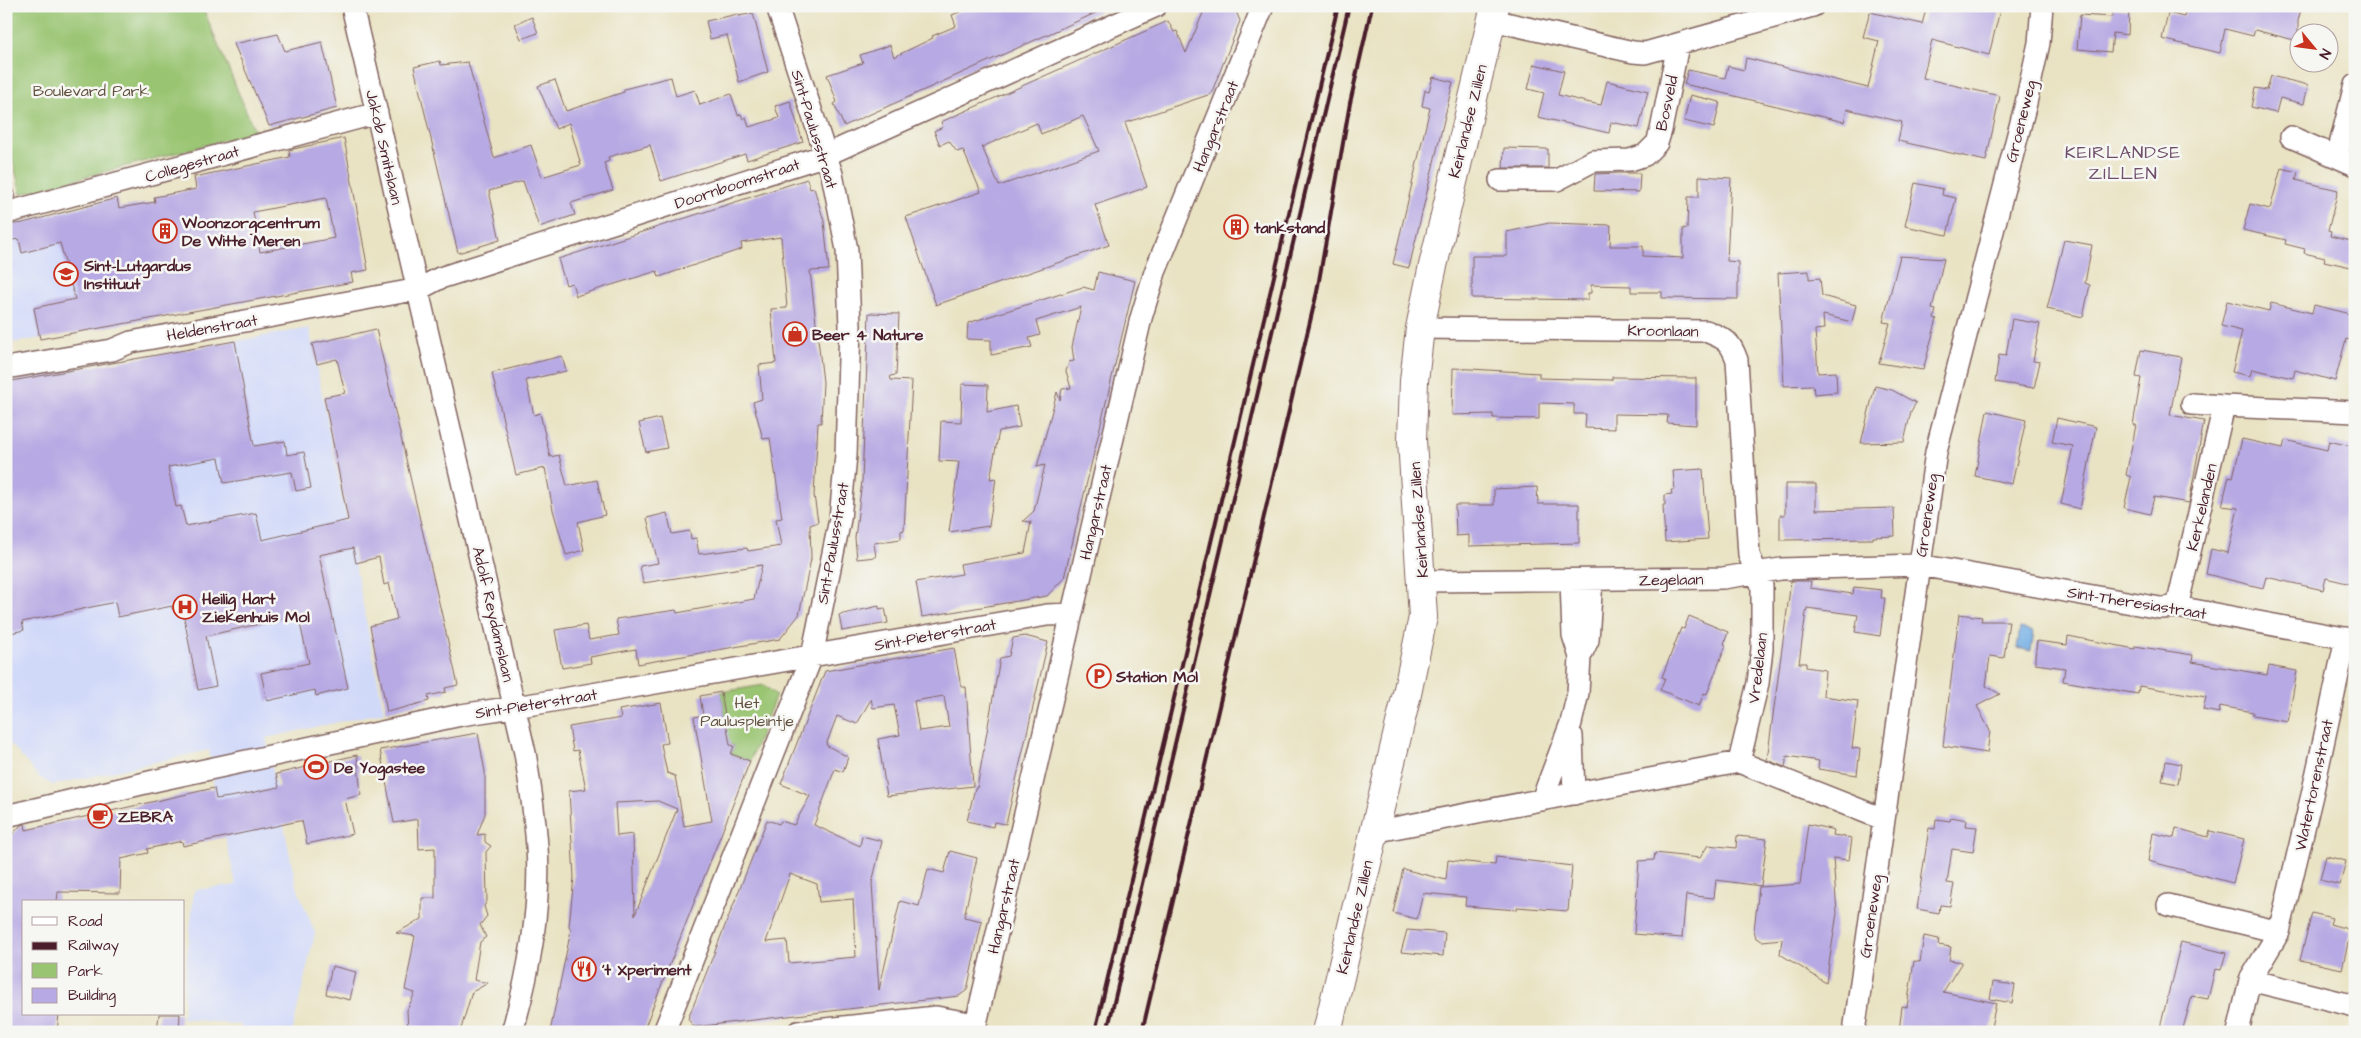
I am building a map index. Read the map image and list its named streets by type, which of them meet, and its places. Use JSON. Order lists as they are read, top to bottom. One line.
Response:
{"streets":{"main road":["Keirlandse Zillen"],"street":["Bosveld","Groeneweg","Hangarstraat","Sint-Paulusstraat","Jakob Smitslaan","Collegestraat","Doornboomstraat","Heldenstraat","Kroonlaan","Kerkelanden","Zegelaan","Sint-Theresiastraat","Adolf Reydamslaan","Sint-Pieterstraat","Vredelaan","Watertorenstraat"]},"crossings":[["Bosveld","Keirlandse Zillen"],["Keirlandse Zillen","Kroonlaan"],["Keirlandse Zillen","Zegelaan"],["Groeneweg","Zegelaan"],["Groeneweg","Sint-Theresiastraat"],["Hangarstraat","Sint-Pieterstraat"],["Sint-Paulusstraat","Doornboomstraat"],["Sint-Paulusstraat","Sint-Pieterstraat"],["Jakob Smitslaan","Collegestraat"],["Jakob Smitslaan","Doornboomstraat"],["Jakob Smitslaan","Heldenstraat"],["Jakob Smitslaan","Adolf Reydamslaan"],["Doornboomstraat","Heldenstraat"],["Doornboomstraat","Adolf Reydamslaan"],["Heldenstraat","Adolf Reydamslaan"],["Kroonlaan","Zegelaan"],["Kroonlaan","Vredelaan"],["Kerkelanden","Sint-Theresiastraat"],["Zegelaan","Sint-Theresiastraat"],["Zegelaan","Vredelaan"],["Sint-Theresiastraat","Watertorenstraat"],["Adolf Reydamslaan","Sint-Pieterstraat"]],"districts":["KEIRLANDSE ZILLEN"],"parks":["Boulevard Park","Het Pauluspleintje"],"places":{"building":["tankstand","Woonzorgcentrum De Witte Meren"],"school or university":["Sint-Lutgardus Instituut"],"shop":["Beer 4 Nature"],"hospital":["Heilig Hart Ziekenhuis Mol"],"parking":["Station Mol"],"sports":["De Yogastee"],"cafe":["ZEBRA"],"restaurant":["'t Xperiment"]},"legend":["Road","Railway","Park","Building"],"north":"bottom right"}
